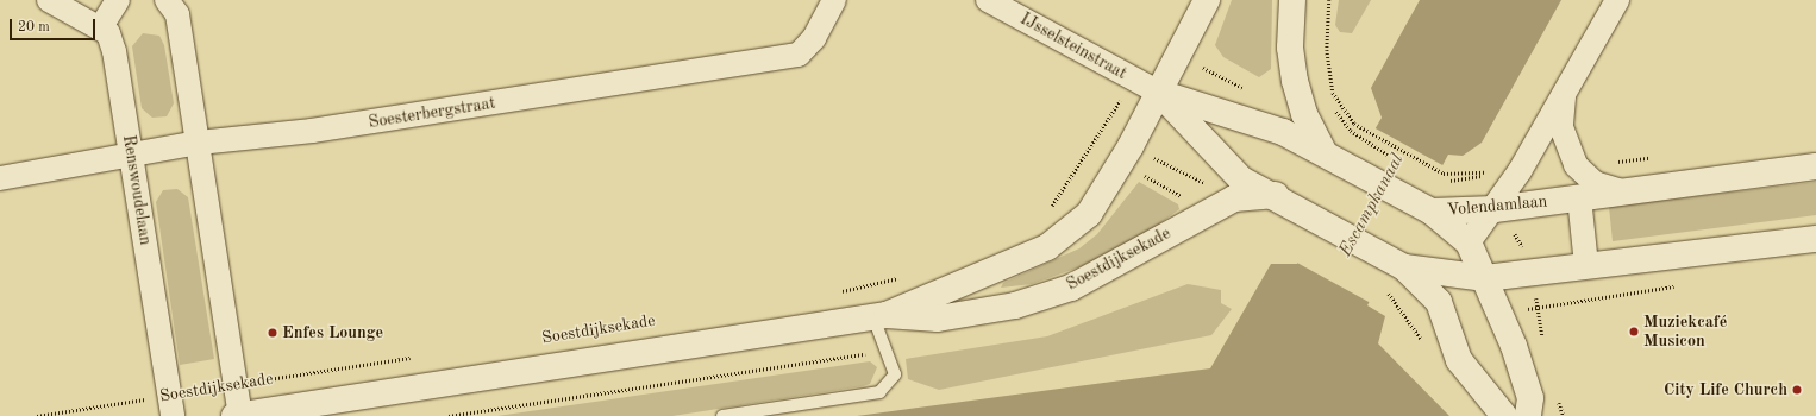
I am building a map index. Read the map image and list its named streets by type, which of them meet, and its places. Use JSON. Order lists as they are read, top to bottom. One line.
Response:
{"streets":{"street":["IJsselsteinstraat","Soesterbergstraat","Renswoudelaan","Volendamlaan","Soestdijksekade"]},"crossings":[["IJsselsteinstraat","Soestdijksekade"],["Soesterbergstraat","Renswoudelaan"],["Renswoudelaan","Soestdijksekade"]],"water":["Escampkanaal"],"places":["Muziekcafé Musicon","Enfes Lounge","City Life Church"],"scale_bar":"20 m"}
